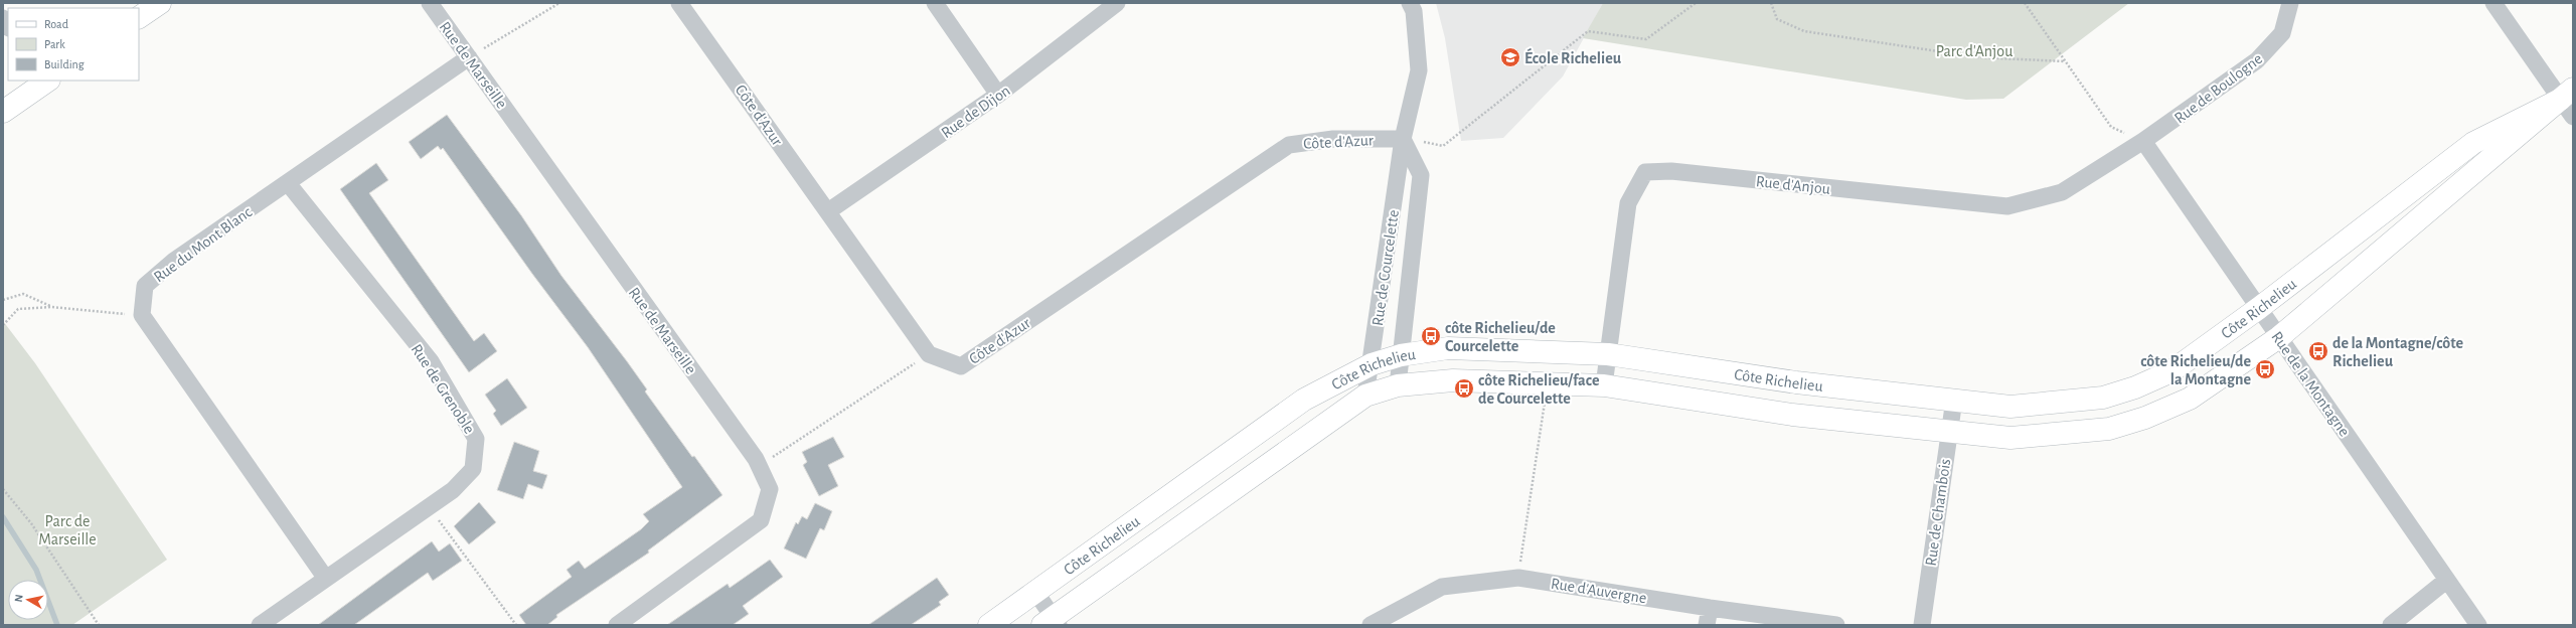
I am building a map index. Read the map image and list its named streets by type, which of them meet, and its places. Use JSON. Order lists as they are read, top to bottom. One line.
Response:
{"streets":{"street":["Rue de Marseille","Rue de Boulogne","Rue de Dijon","Côte d'Azur","Rue d'Anjou","Rue du Mont Blanc","Rue de Courcelette","Côte Richelieu","Rue de la Montagne","Rue de Grenoble","Rue de Chambois","Rue d'Auvergne"]},"crossings":[["Rue de Marseille","Rue du Mont Blanc"],["Rue de Boulogne","Rue d'Anjou"],["Rue de Boulogne","Rue de la Montagne"],["Rue de Dijon","Côte d'Azur"],["Côte d'Azur","Rue de Courcelette"],["Rue d'Anjou","Côte Richelieu"],["Rue d'Anjou","Rue de la Montagne"],["Rue du Mont Blanc","Rue de Grenoble"],["Rue de Courcelette","Côte Richelieu"],["Côte Richelieu","Rue de la Montagne"],["Côte Richelieu","Rue de Chambois"]],"parks":["Parc d'Anjou","Parc de Marseille"],"places":{"school or university":["École Richelieu"],"bus stop":["côte Richelieu/de Courcelette","de la Montagne/côte Richelieu","côte Richelieu/de la Montagne","côte Richelieu/face de Courcelette"]},"legend":["Road","Park","Building"],"north":"left"}
